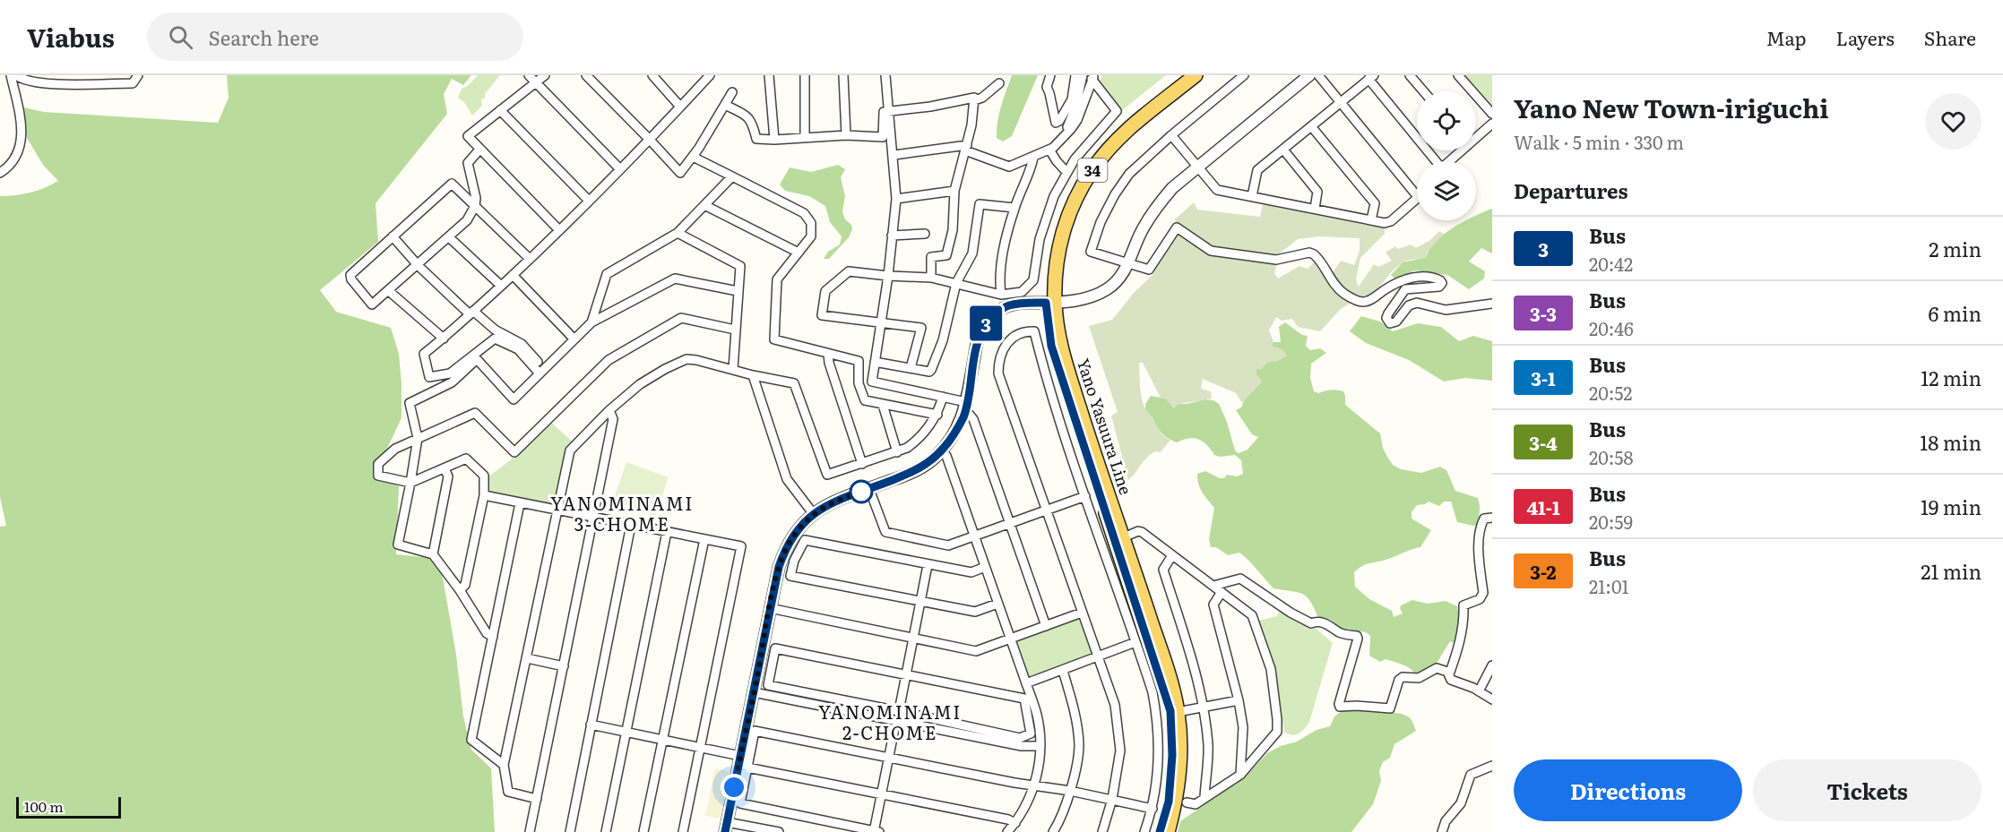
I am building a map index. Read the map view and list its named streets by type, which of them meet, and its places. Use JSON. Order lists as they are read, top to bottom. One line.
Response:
{"streets":{"main road":["34","Yano Yasuura Line"]},"districts":["YANOMINAMI 3-CHOME","YANOMINAMI 2-CHOME"],"lines":["bus line 3"],"scale_bar":"100 m","page":{"header":"Viabus","search":"Search here","nav":["Map","Layers","Share"],"on_map":"3","heading":[["Yano New Town-iriguchi","Walk · 5 min · 330 m"],"Departures"],"list":[{"mark":"3","name":"Bus","note":"20:42","value":"2 min"},{"mark":"3-3","name":"Bus","note":"20:46","value":"6 min"},{"mark":"3-1","name":"Bus","note":"20:52","value":"12 min"},{"mark":"3-4","name":"Bus","note":"20:58","value":"18 min"},{"mark":"41-1","name":"Bus","note":"20:59","value":"19 min"},{"mark":"3-2","name":"Bus","note":"21:01","value":"21 min"}],"buttons":["Directions","Tickets"],"scale":"100 m"}}
